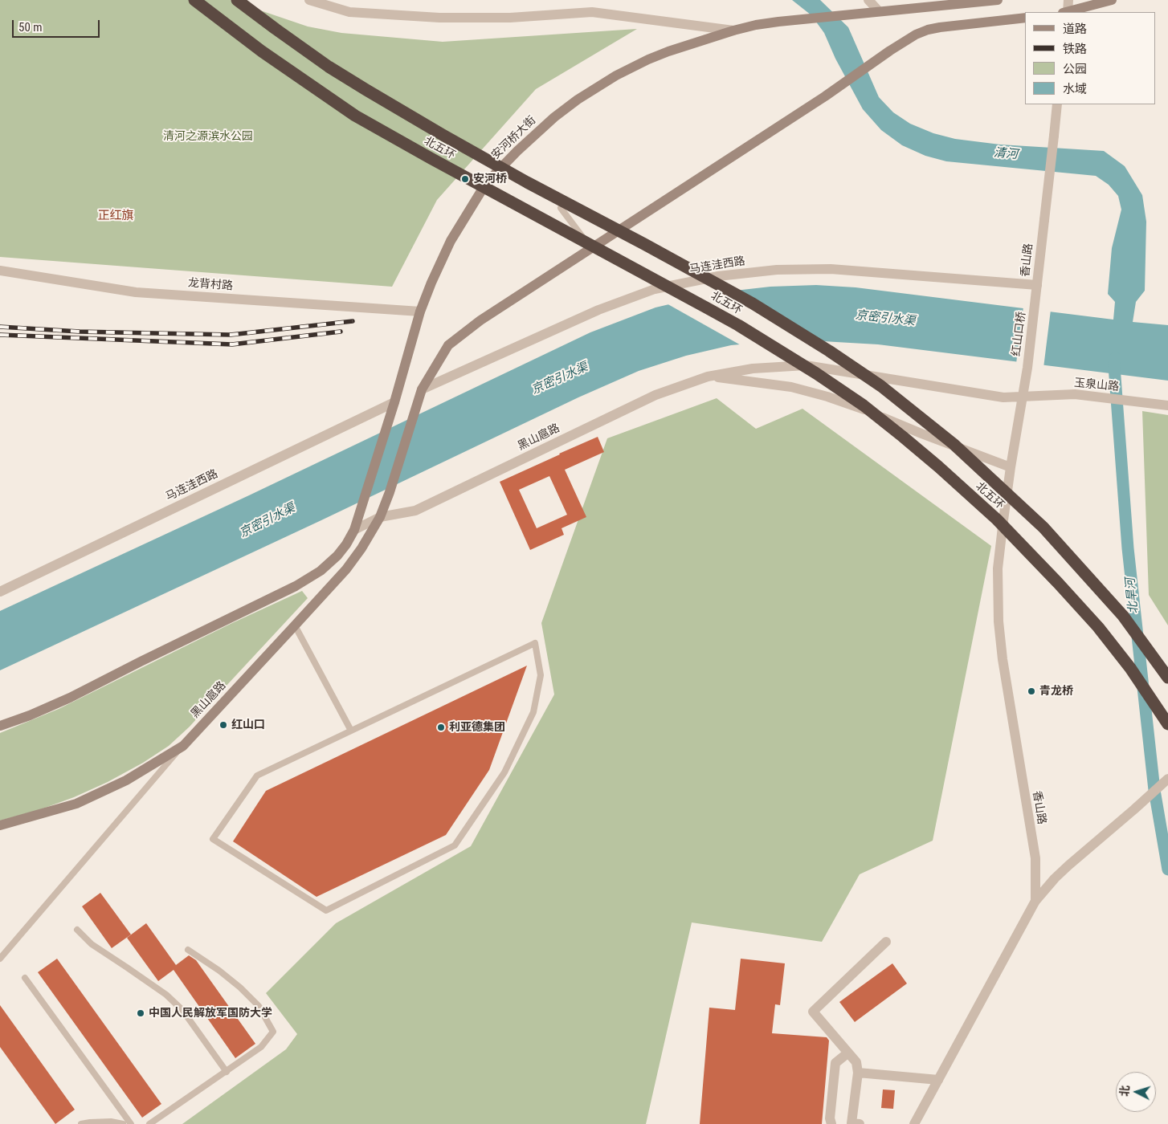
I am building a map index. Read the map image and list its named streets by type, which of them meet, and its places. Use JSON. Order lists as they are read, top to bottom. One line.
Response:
{"streets":{"highway":["北五环"],"main road":["安河桥大街","黑山扈路"],"street":["香山路","马连洼西路","龙背村路","红山口桥","玉泉山路"]},"crossings":[["安河桥大街","马连洼西路"],["安河桥大街","龙背村路"],["香山路","马连洼西路"],["香山路","红山口桥"],["香山路","玉泉山路"],["香山路","黑山扈路"],["马连洼西路","黑山扈路"],["红山口桥","玉泉山路"],["红山口桥","黑山扈路"],["玉泉山路","黑山扈路"]],"districts":["正红旗"],"water":["清河","京密引水渠","北旱河"],"parks":["清河之源滨水公园"],"places":["安河桥","青龙桥","红山口","利亚德集团","中国人民解放军国防大学"],"legend":["道路","铁路","公园","水域"],"scale_bar":"50 m","north":"left"}
